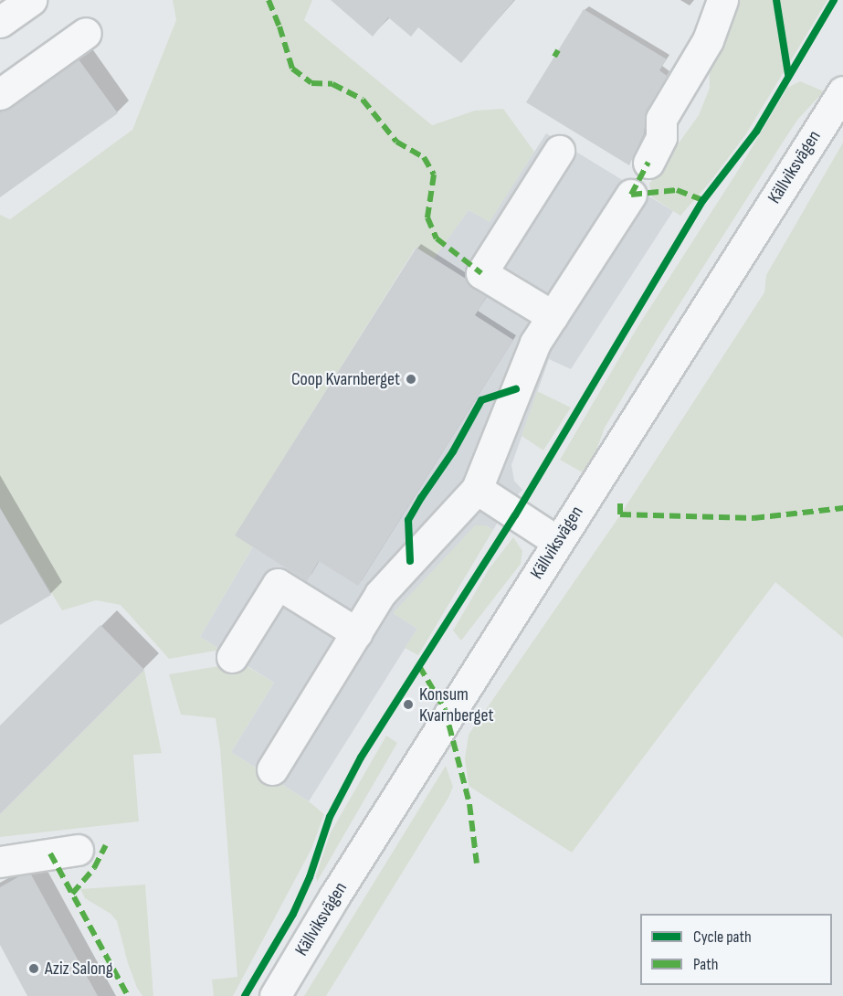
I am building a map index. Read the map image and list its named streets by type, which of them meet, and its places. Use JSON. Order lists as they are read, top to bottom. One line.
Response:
{"streets":{"street":["Källviksvägen"]},"places":["Coop Kvarnberget","Konsum Kvarnberget","Aziz Salong"],"legend":["Cycle path","Path"]}
